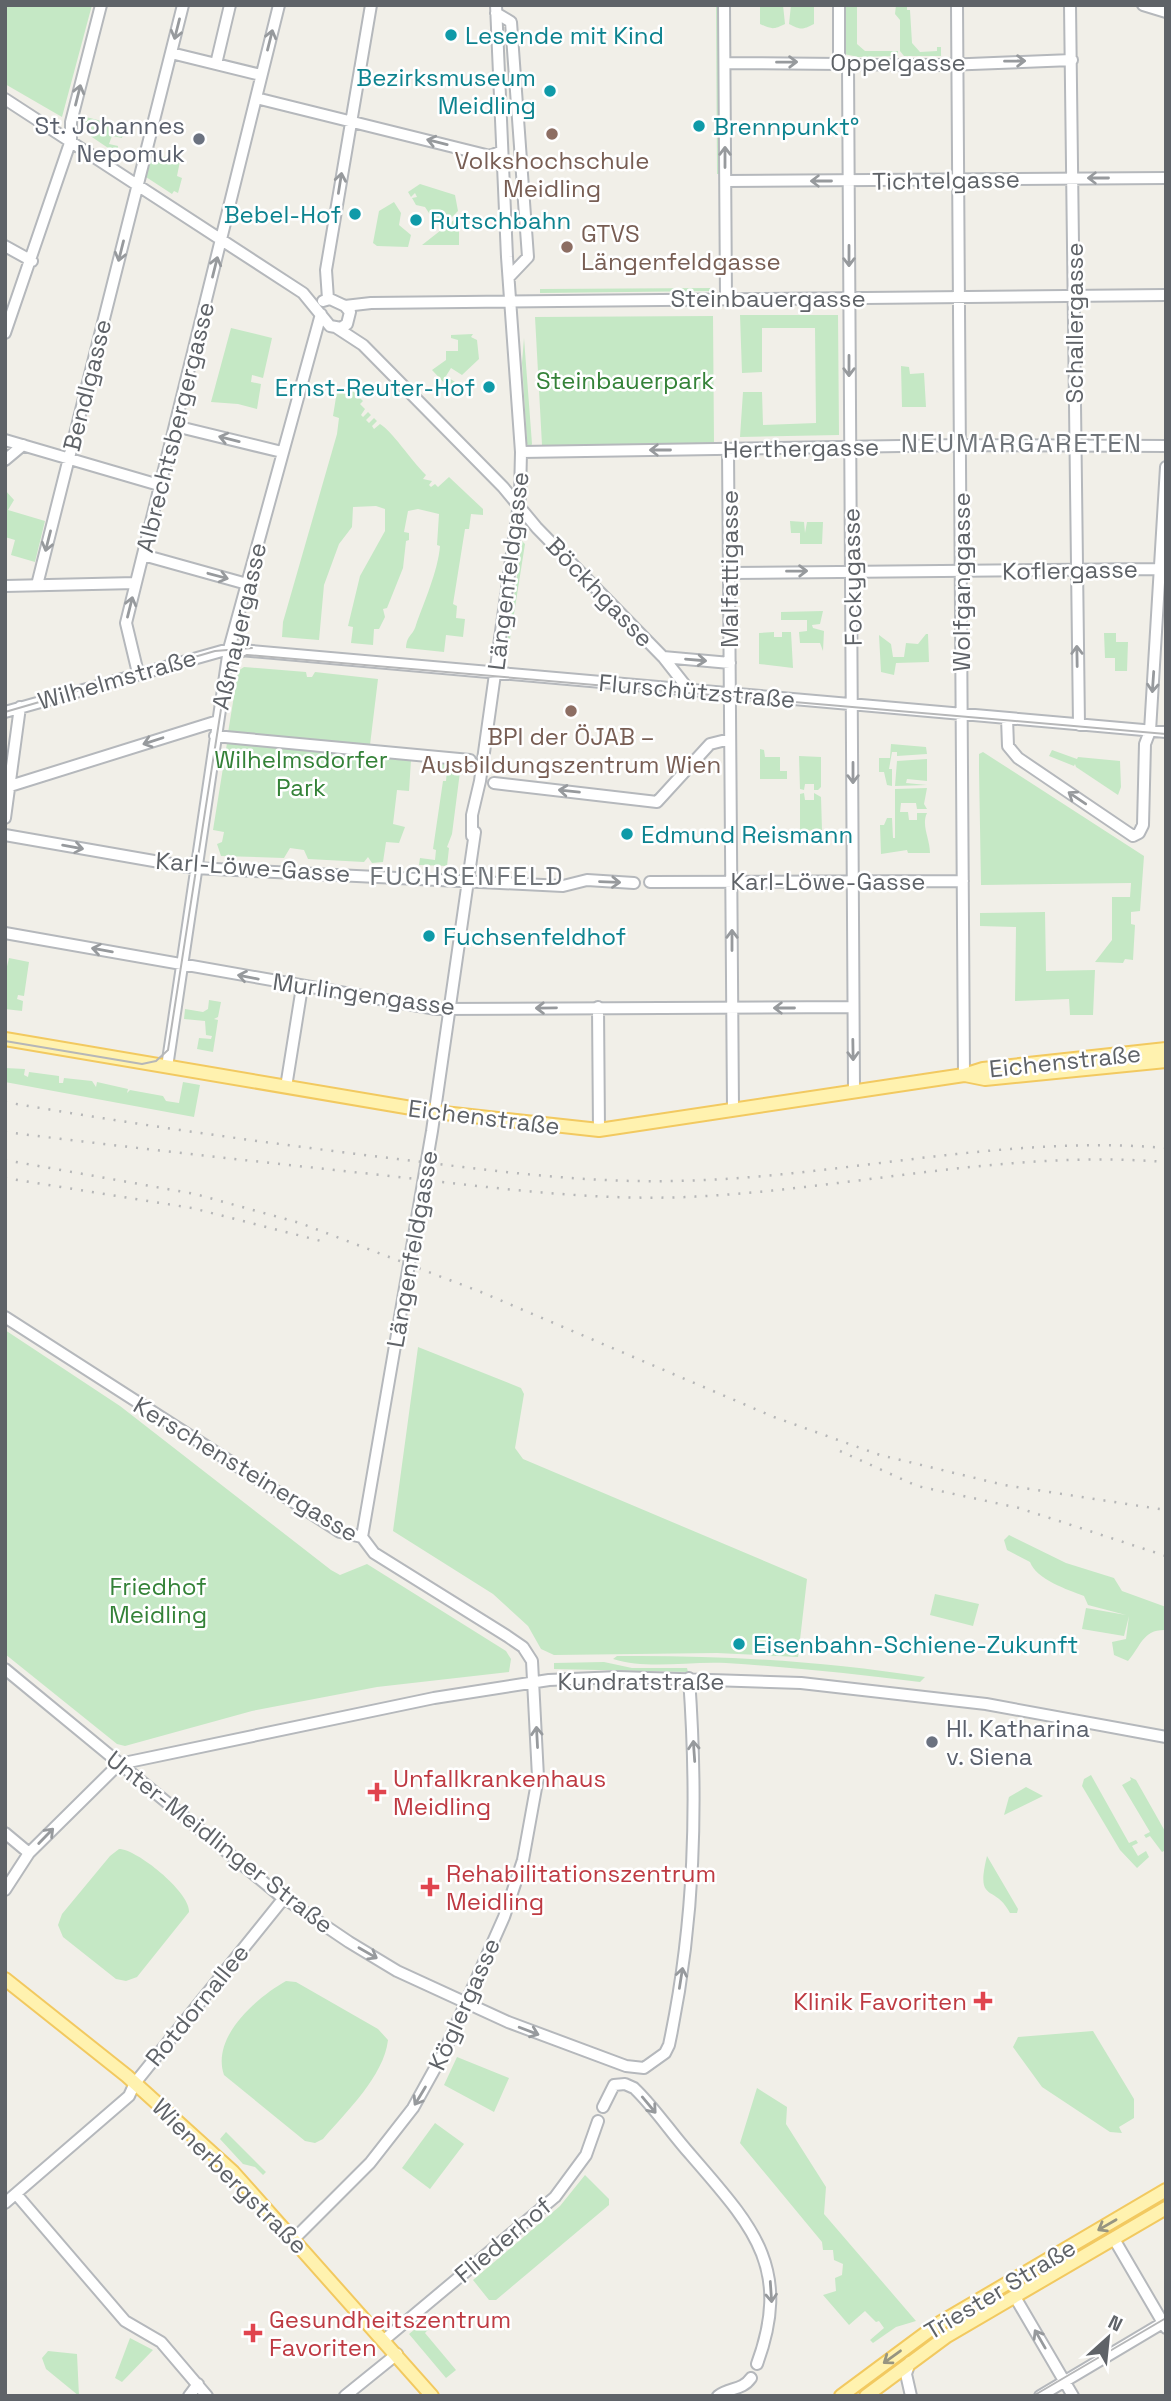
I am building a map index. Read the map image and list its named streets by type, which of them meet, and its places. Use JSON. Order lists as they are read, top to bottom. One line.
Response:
{"streets":{"main road":["Eichenstraße","Wienerbergstraße","Triester Straße"],"street":["Oppelgasse","Tichtelgasse","Steinbauergasse","Schallergasse","Bendlgasse","Albrechtsbergergasse","Herthergasse","Malfattigasse","Koflergasse","Längenfeldgasse","Fockygasse","Wolfganggasse","Böckhgasse","Aßmayergasse","Wilhelmstraße","Flurschützstraße","Karl-Löwe-Gasse","Murlingengasse","Kerschensteinergasse","Kundratstraße","Unter-Meidlinger Straße","Köglergasse","Rotdornallee","Fliederhof"]},"crossings":[["Oppelgasse","Schallergasse"],["Oppelgasse","Fockygasse"],["Oppelgasse","Wolfganggasse"],["Tichtelgasse","Schallergasse"],["Tichtelgasse","Fockygasse"],["Tichtelgasse","Wolfganggasse"],["Steinbauergasse","Schallergasse"],["Steinbauergasse","Längenfeldgasse"],["Steinbauergasse","Fockygasse"],["Steinbauergasse","Wolfganggasse"],["Steinbauergasse","Böckhgasse"],["Schallergasse","Herthergasse"],["Schallergasse","Koflergasse"],["Schallergasse","Flurschützstraße"],["Albrechtsbergergasse","Wilhelmstraße"],["Herthergasse","Malfattigasse"],["Herthergasse","Längenfeldgasse"],["Herthergasse","Fockygasse"],["Herthergasse","Wolfganggasse"],["Malfattigasse","Koflergasse"],["Malfattigasse","Flurschützstraße"],["Malfattigasse","Karl-Löwe-Gasse"],["Malfattigasse","Murlingengasse"],["Malfattigasse","Eichenstraße"],["Koflergasse","Fockygasse"],["Koflergasse","Wolfganggasse"],["Längenfeldgasse","Böckhgasse"],["Längenfeldgasse","Flurschützstraße"],["Längenfeldgasse","Karl-Löwe-Gasse"],["Längenfeldgasse","Murlingengasse"],["Längenfeldgasse","Eichenstraße"],["Längenfeldgasse","Kerschensteinergasse"],["Fockygasse","Flurschützstraße"],["Fockygasse","Karl-Löwe-Gasse"],["Fockygasse","Murlingengasse"],["Fockygasse","Eichenstraße"],["Wolfganggasse","Flurschützstraße"],["Wolfganggasse","Karl-Löwe-Gasse"],["Wolfganggasse","Eichenstraße"],["Böckhgasse","Aßmayergasse"],["Böckhgasse","Flurschützstraße"],["Aßmayergasse","Wilhelmstraße"],["Aßmayergasse","Flurschützstraße"],["Aßmayergasse","Karl-Löwe-Gasse"],["Aßmayergasse","Murlingengasse"],["Aßmayergasse","Eichenstraße"],["Wilhelmstraße","Flurschützstraße"],["Kerschensteinergasse","Kundratstraße"],["Kerschensteinergasse","Köglergasse"],["Kundratstraße","Unter-Meidlinger Straße"],["Kundratstraße","Köglergasse"],["Unter-Meidlinger Straße","Köglergasse"],["Unter-Meidlinger Straße","Rotdornallee"],["Köglergasse","Wienerbergstraße"],["Rotdornallee","Wienerbergstraße"],["Wienerbergstraße","Fliederhof"]],"one_way":["Oppelgasse","Tichtelgasse","Albrechtsbergergasse","Fockygasse","Karl-Löwe-Gasse","Murlingengasse"],"districts":["NEUMARGARETEN","FUCHSENFELD"],"parks":["Steinbauerpark","Wilhelmsdorfer Park","Friedhof Meidling"],"places":{"other":["Lesende mit Kind","Bezirksmuseum Meidling","Brennpunkt°","Volkshochschule Meidling","St. Johannes Nepomuk","Bebel-Hof","Rutschbahn","GTVS Längenfeldgasse","Ernst-Reuter-Hof","BPI der ÖJAB – Ausbildungszentrum Wien","Edmund Reismann","Fuchsenfeldhof","Eisenbahn-Schiene-Zukunft","Hl. Katharina v. Siena"],"health":["Unfallkrankenhaus Meidling","Rehabilitationszentrum Meidling","Klinik Favoriten","Gesundheitszentrum Favoriten"]},"north":"top right"}
